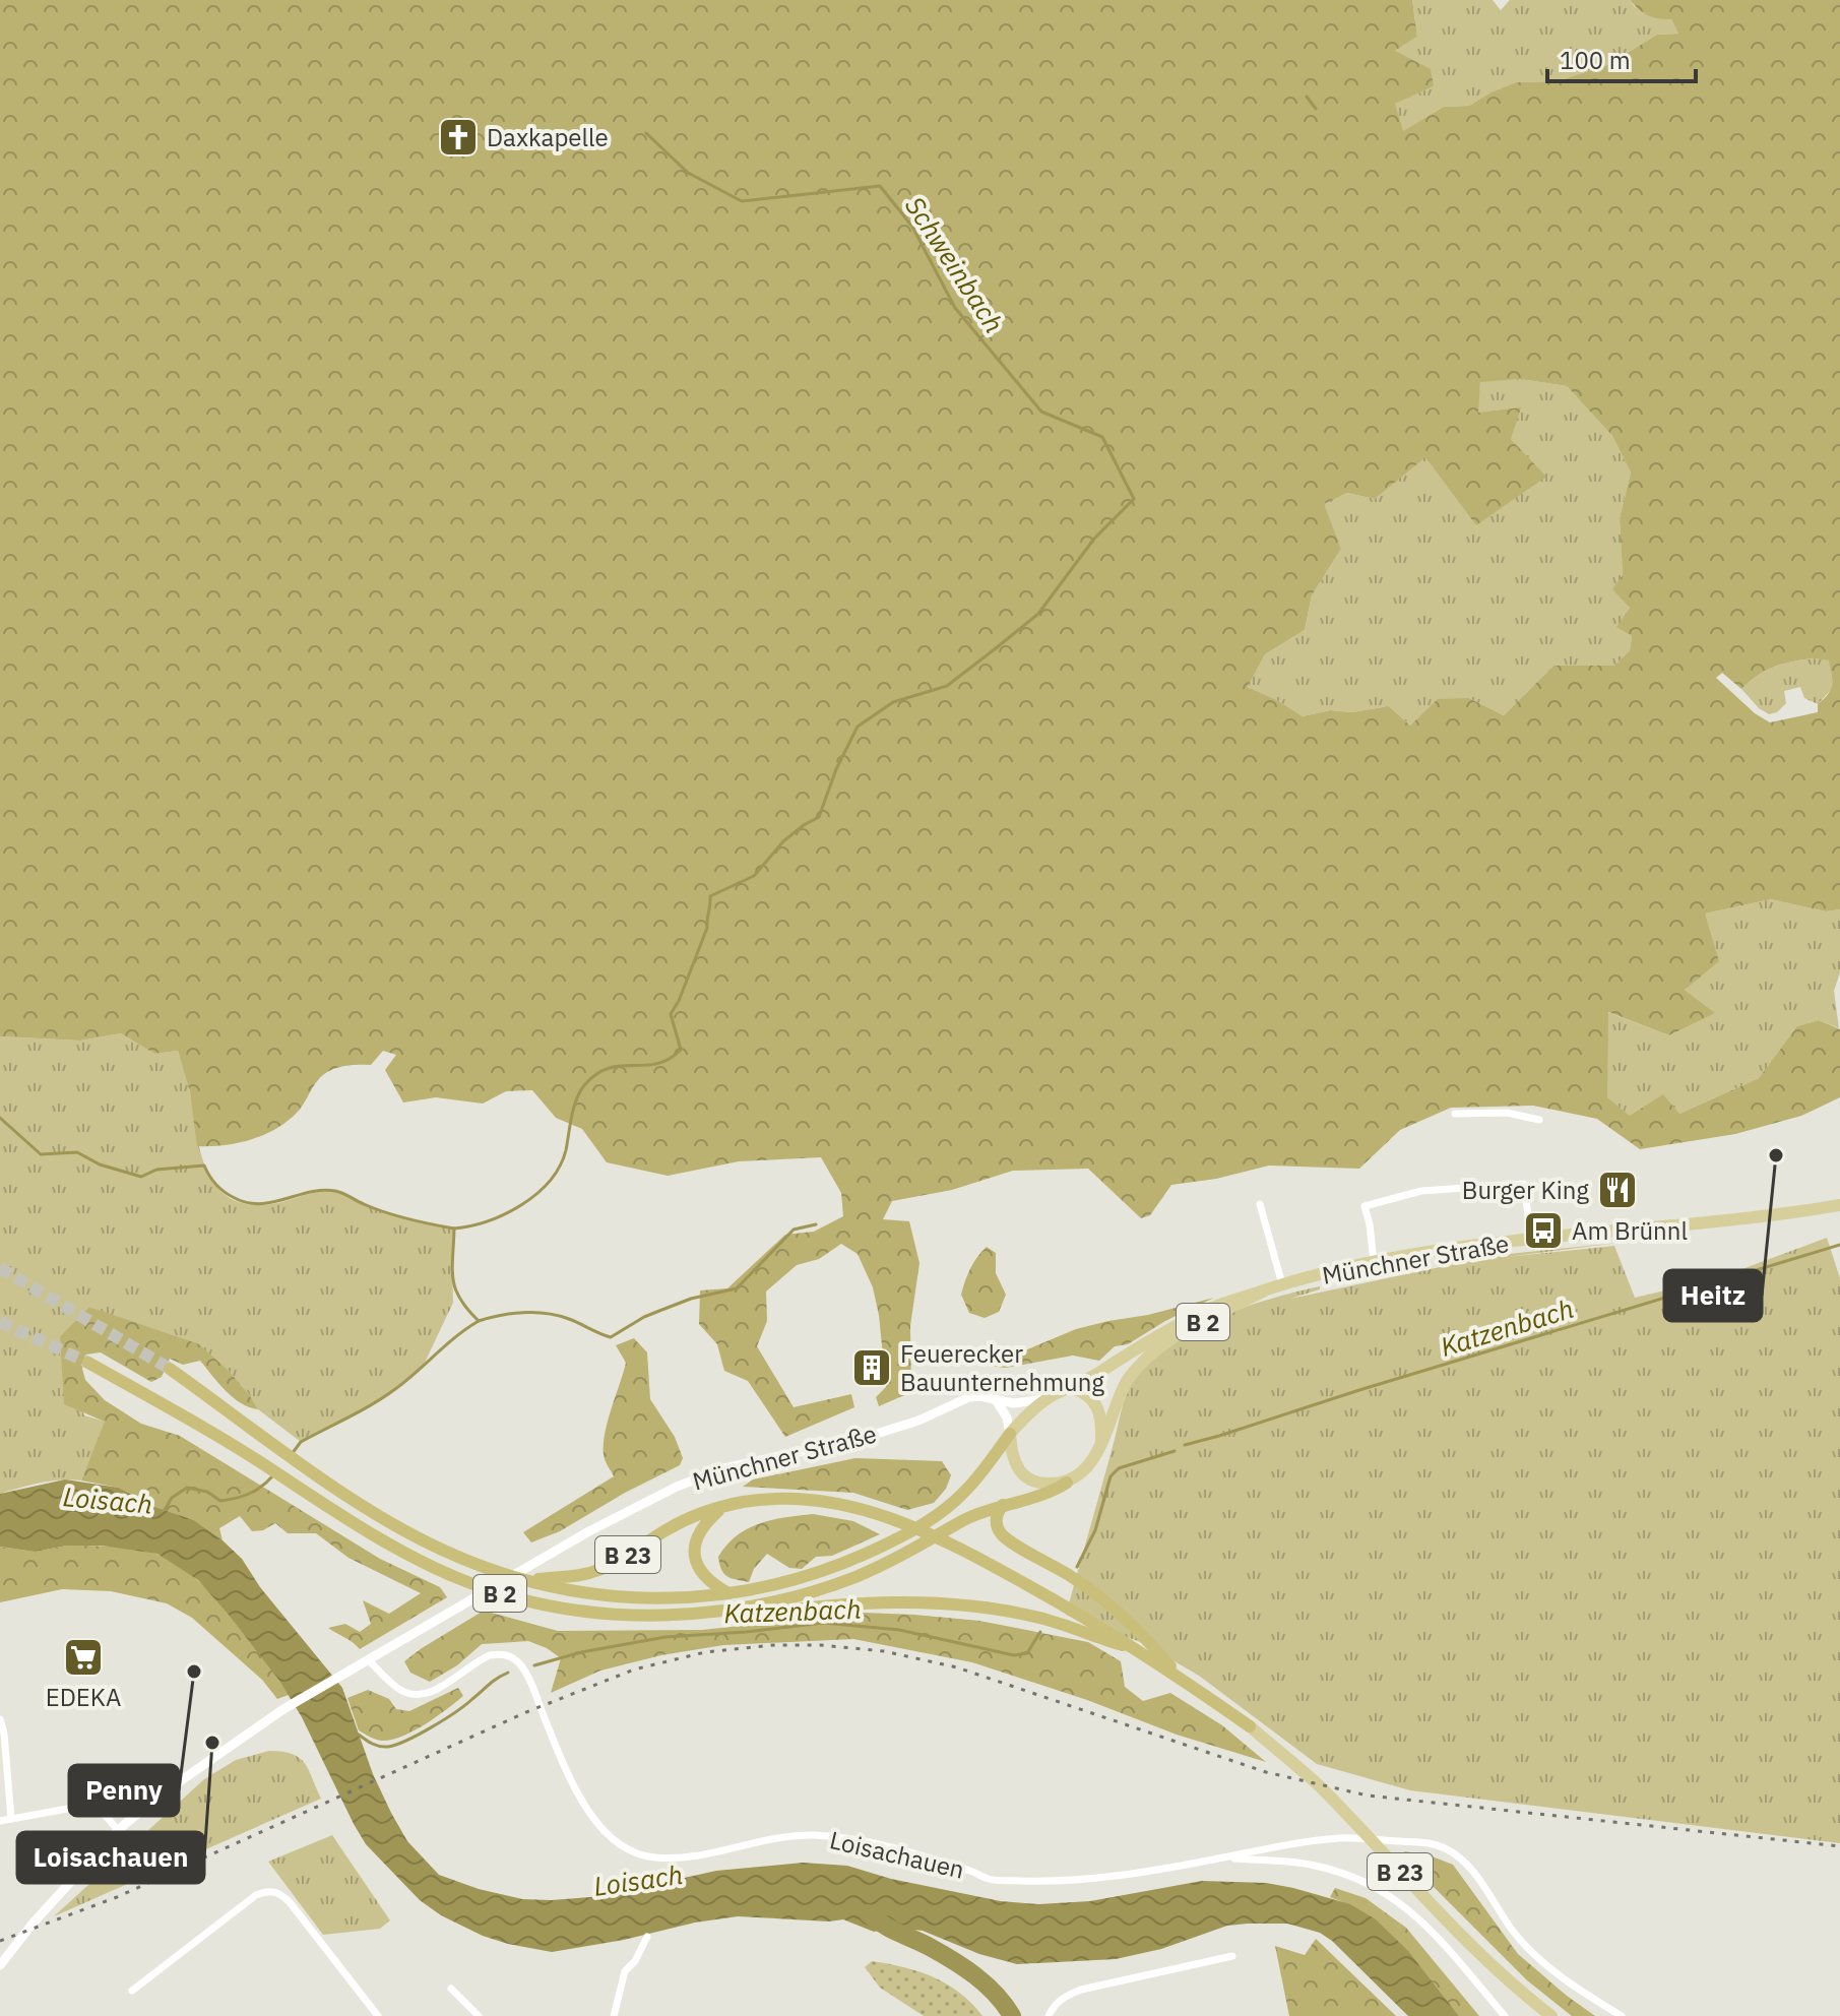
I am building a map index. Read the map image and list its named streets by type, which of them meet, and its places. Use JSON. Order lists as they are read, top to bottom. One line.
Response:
{"streets":{"highway":["B 2","B 23"],"main road":["Münchner Straße"],"street":["Loisachauen"]},"crossings":[["Münchner Straße","B 2"],["Münchner Straße","Loisachauen"],["B 2","B 23"]],"water":["Schweinbach","Katzenbach","Loisach"],"places":{"church":["Daxkapelle"],"other":["Heitz","Penny","Loisachauen"],"restaurant":["Burger King"],"bus stop":["Am Brünnl"],"building":["Feuerecker Bauunternehmung"],"supermarket":["EDEKA"]},"scale_bar":"100 m"}
